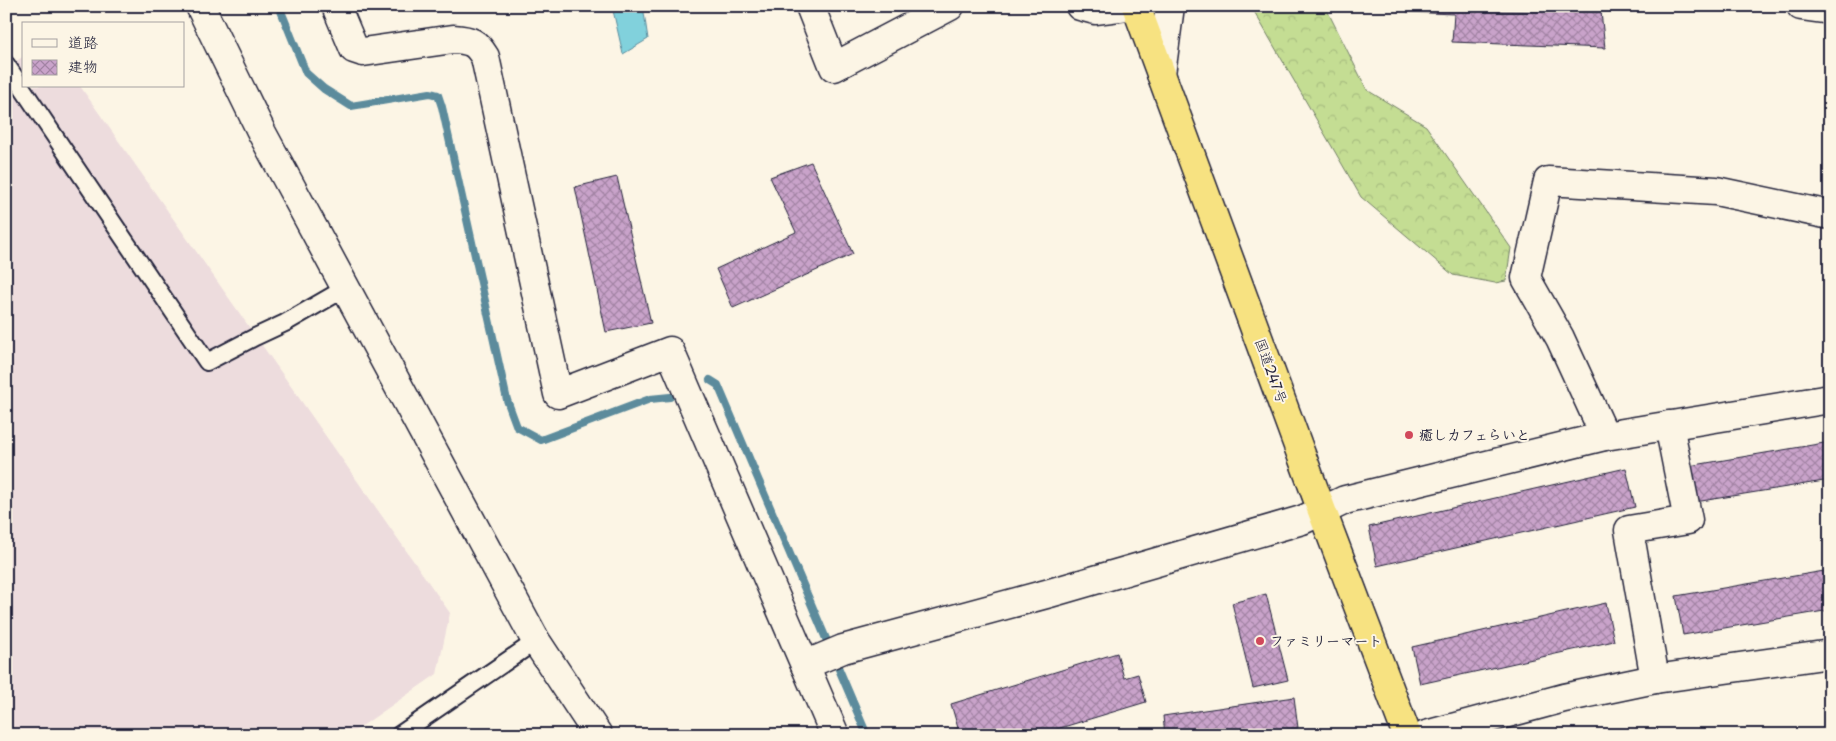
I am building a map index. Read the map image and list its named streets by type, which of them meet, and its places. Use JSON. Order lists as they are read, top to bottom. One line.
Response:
{"streets":{"highway":["国道247号"]},"places":["癒しカフェらいと","ファミリーマート"],"legend":["道路","建物"]}
